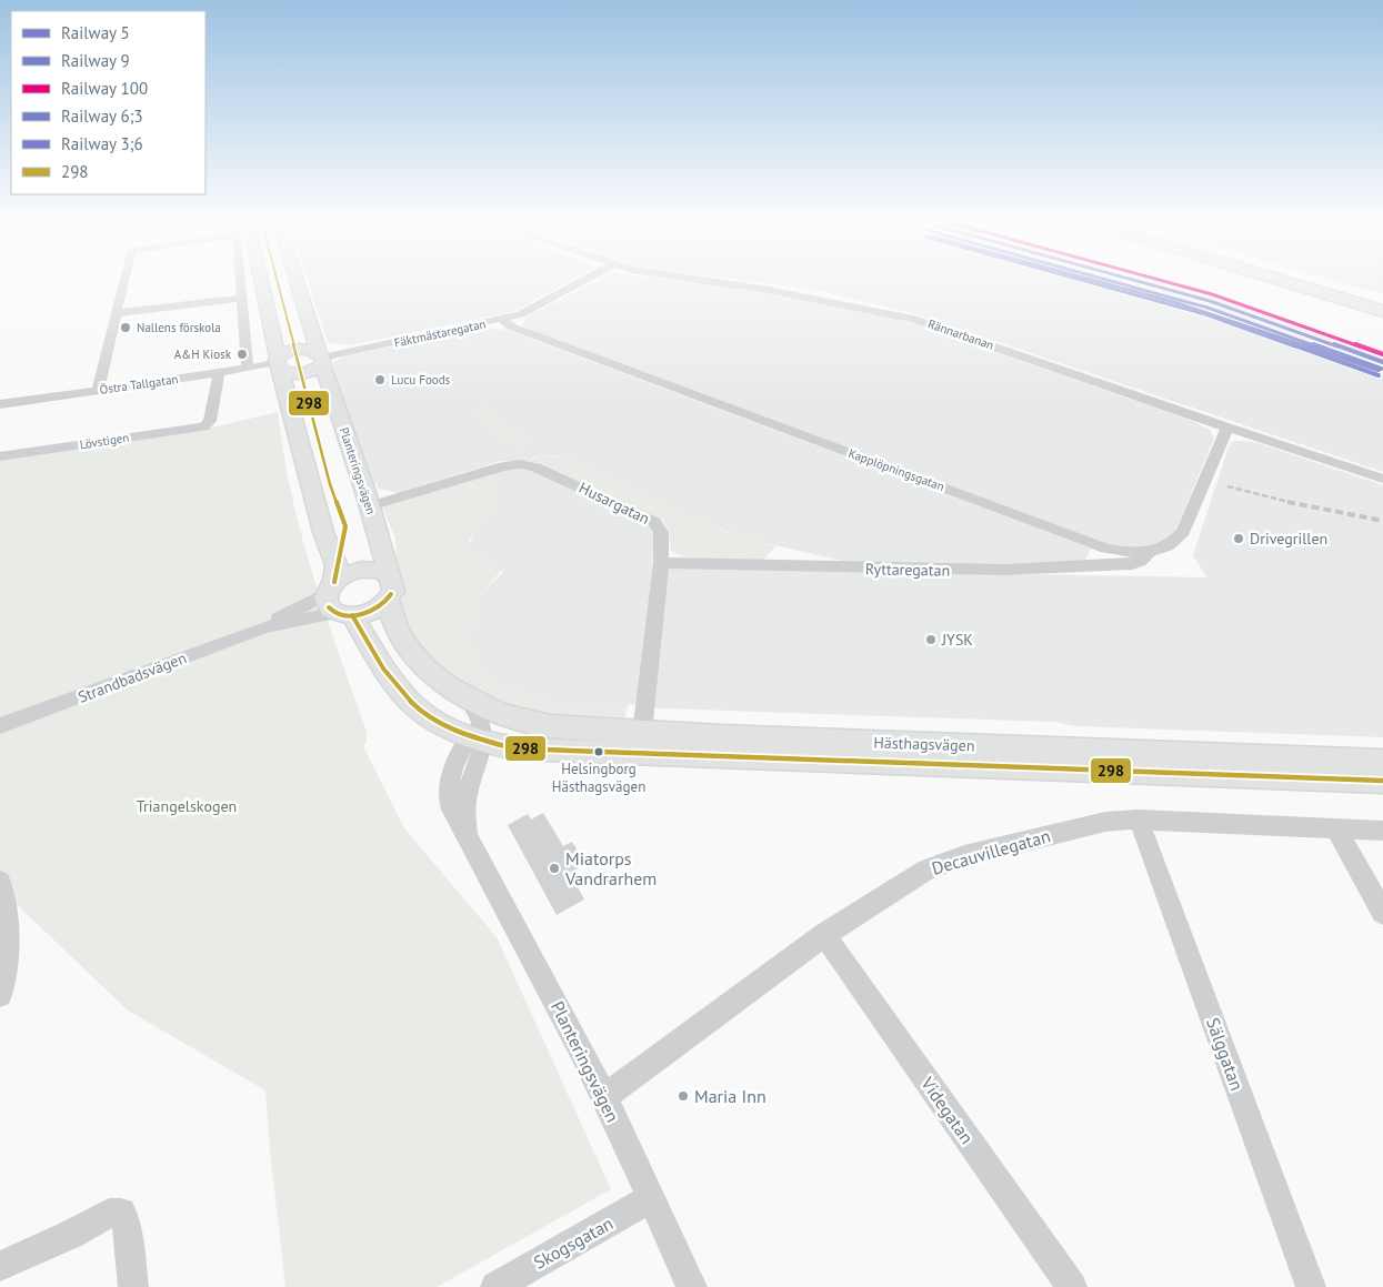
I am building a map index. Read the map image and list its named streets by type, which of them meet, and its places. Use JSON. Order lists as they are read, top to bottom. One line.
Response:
{"streets":{"main road":["Planteringsvägen","Hästhagsvägen"],"street":["Fäktmästaregatan","Rännarbanan","Östra Tallgatan","Lövstigen","Kapplöpningsgatan","Husargatan","Ryttaregatan","Strandbadsvägen","Decauvillegatan","Sälggatan","Videgatan","Skogsgatan"]},"crossings":[["Fäktmästaregatan","Kapplöpningsgatan"],["Fäktmästaregatan","Planteringsvägen"],["Rännarbanan","Kapplöpningsgatan"],["Kapplöpningsgatan","Ryttaregatan"],["Planteringsvägen","Husargatan"],["Planteringsvägen","Strandbadsvägen"],["Planteringsvägen","Hästhagsvägen"],["Planteringsvägen","Decauvillegatan"],["Planteringsvägen","Skogsgatan"],["Husargatan","Ryttaregatan"],["Husargatan","Hästhagsvägen"],["Decauvillegatan","Sälggatan"],["Decauvillegatan","Videgatan"]],"parks":["Triangelskogen"],"places":["Nallens förskola","A&H Kiosk","Lucu Foods","Drivegrillen","JYSK","Helsingborg Hästhagsvägen","Miatorps Vandrarhem","Maria Inn"],"lines":["rail line 5","rail line 9","rail line 100","rail line 6;3","rail line 3;6","transit line 298"],"legend":["Railway 5","Railway 9","Railway 100","Railway 6;3","Railway 3;6","298"]}
